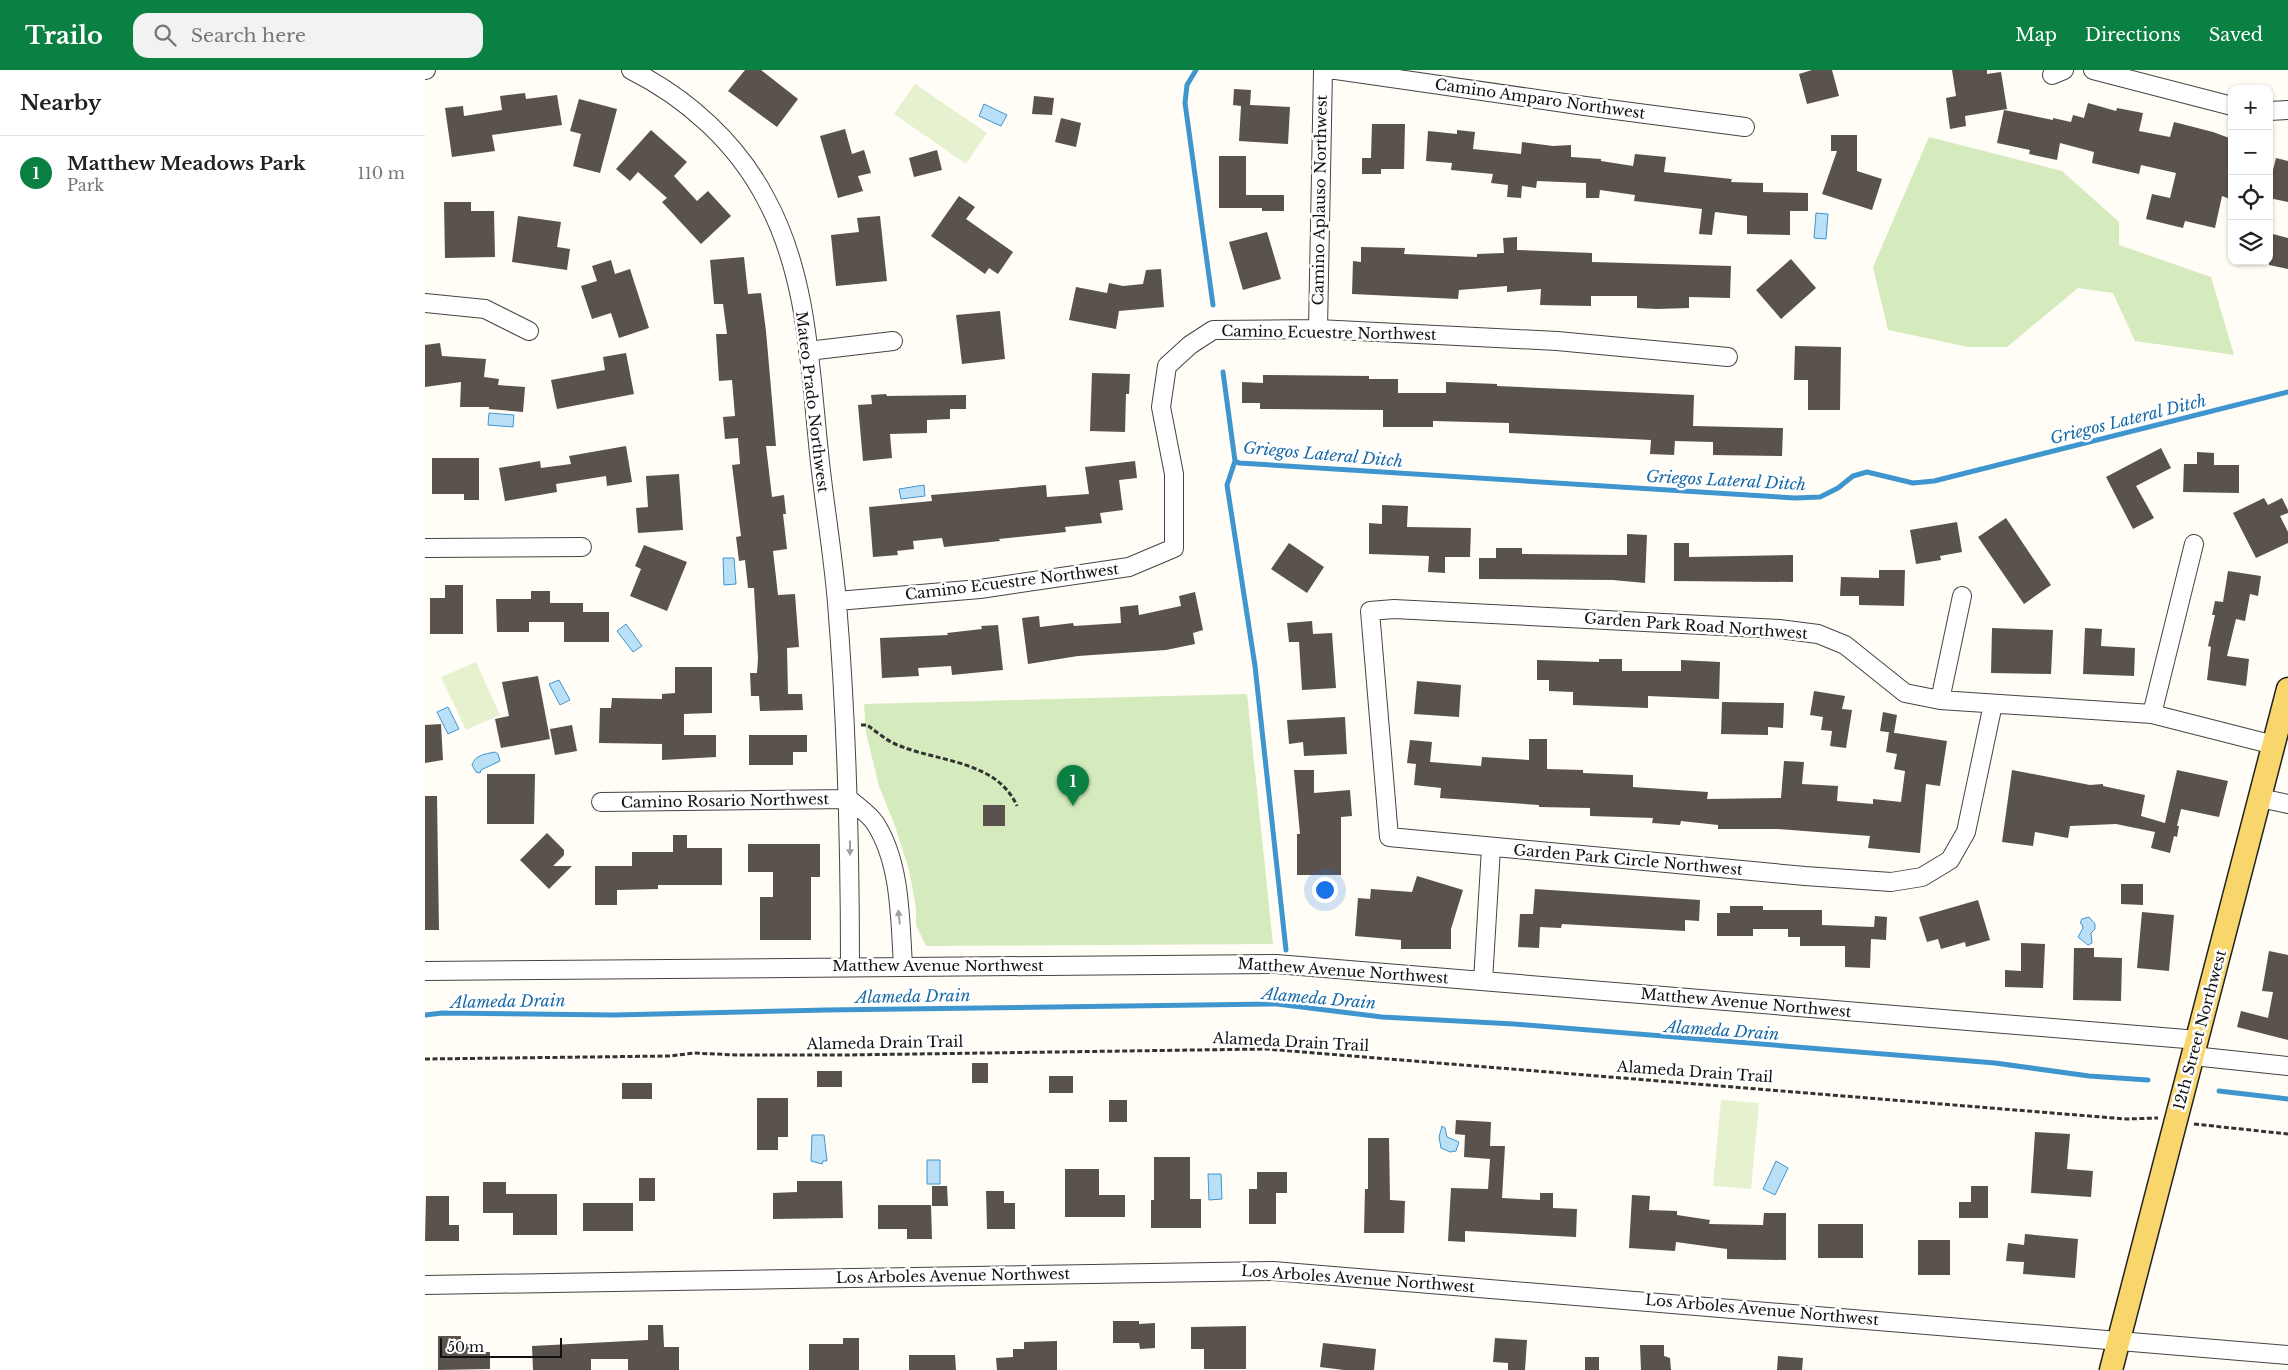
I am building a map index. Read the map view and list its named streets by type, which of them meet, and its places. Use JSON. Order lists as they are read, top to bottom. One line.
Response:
{"streets":{"main road":["12th Street Northwest"],"street":["Camino Amparo Northwest","Camino Aplauso Northwest","Camino Ecuestre Northwest","Mateo Prado Northwest","Garden Park Road Northwest","Camino Rosario Northwest","Garden Park Circle Northwest","Matthew Avenue Northwest","Los Arboles Avenue Northwest"],"path":["Alameda Drain Trail"]},"crossings":[["Camino Aplauso Northwest","Camino Ecuestre Northwest"],["Camino Ecuestre Northwest","Mateo Prado Northwest"],["Mateo Prado Northwest","Camino Rosario Northwest"],["Mateo Prado Northwest","Matthew Avenue Northwest"],["Garden Park Road Northwest","Garden Park Circle Northwest"],["Garden Park Road Northwest","12th Street Northwest"],["Matthew Avenue Northwest","12th Street Northwest"],["12th Street Northwest","Los Arboles Avenue Northwest"]],"water":["Griegos Lateral Ditch","Alameda Drain"],"scale_bar":"50 m","page":{"header":"Trailo","search":"Search here","nav":["Map","Directions","Saved"],"heading":"Nearby","map_buttons":["+","−"],"list":[{"mark":"1","name":"Matthew Meadows Park","note":"Park","value":"110 m"}],"pins":"1","scale":"50 m"}}
